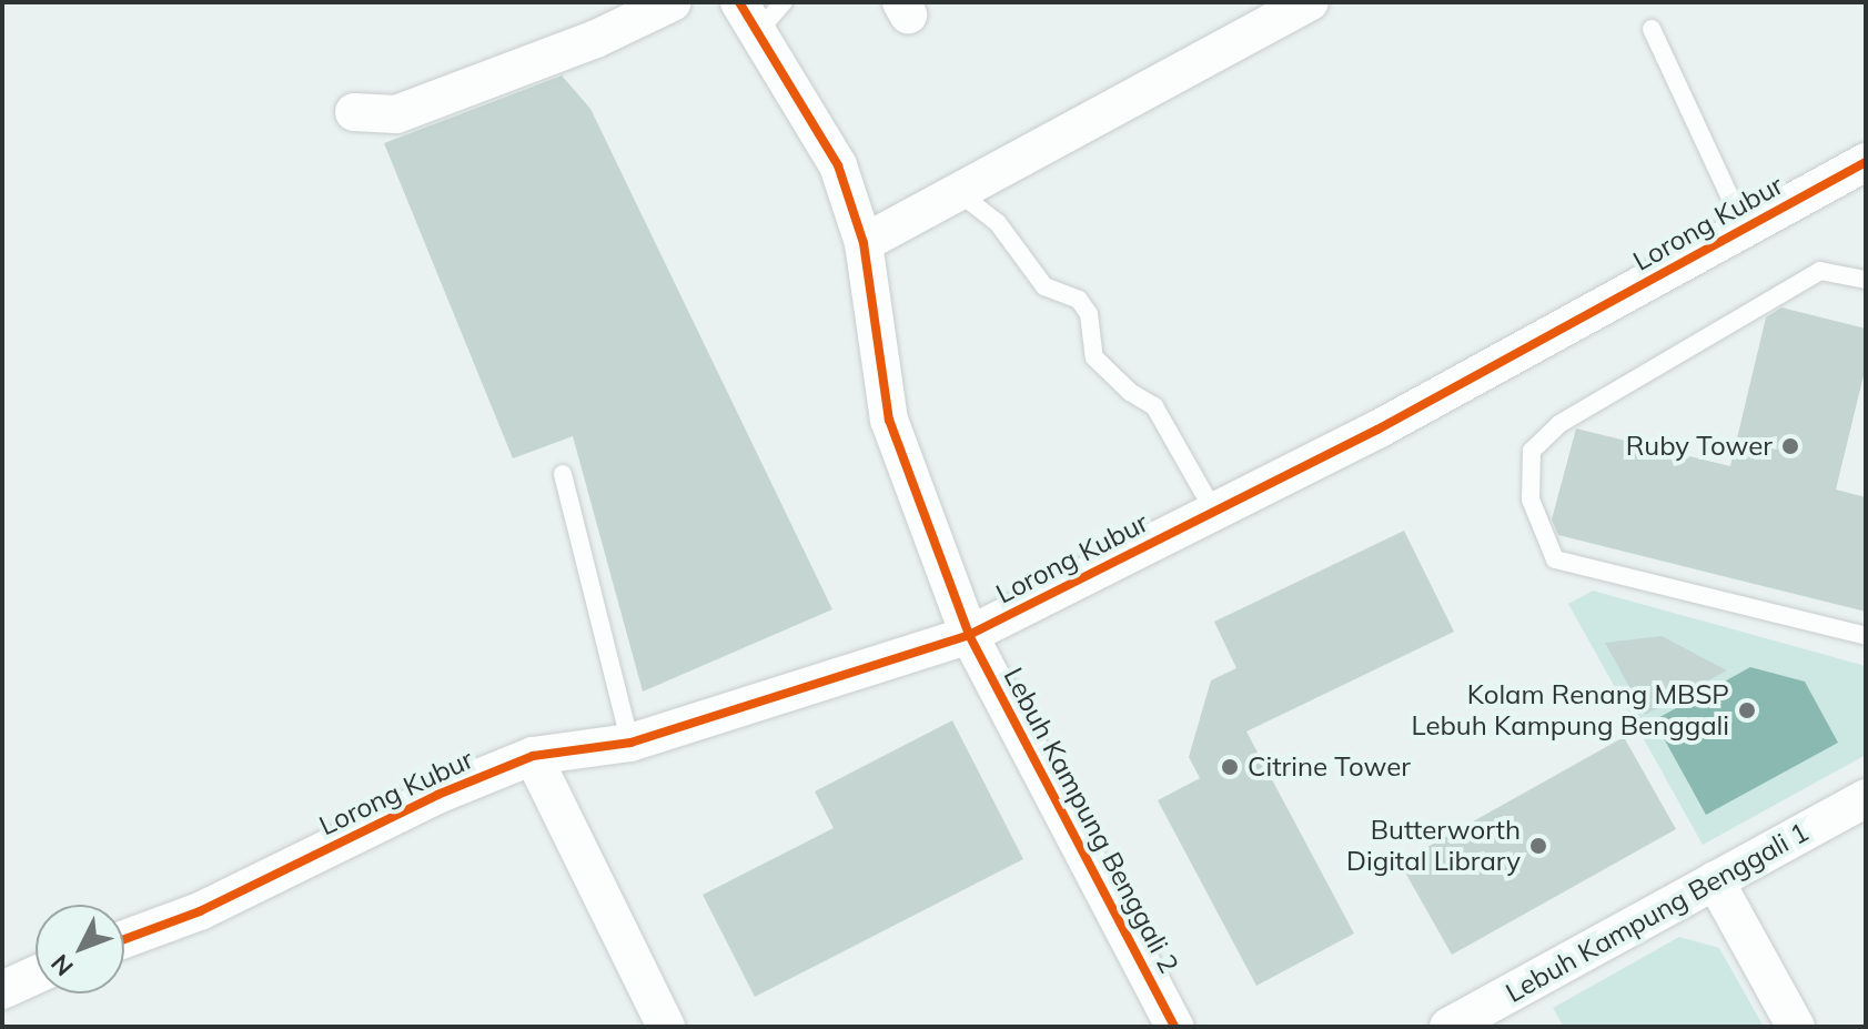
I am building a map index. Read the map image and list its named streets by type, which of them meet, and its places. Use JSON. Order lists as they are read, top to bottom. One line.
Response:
{"streets":{"street":["Lorong Kubur","Lebuh Kampung Benggali 2","Lebuh Kampung Benggali 1"]},"crossings":[["Lorong Kubur","Lebuh Kampung Benggali 2"]],"places":["Ruby Tower","Kolam Renang MBSP Lebuh Kampung Benggali","Citrine Tower","Butterworth Digital Library"],"north":"bottom left"}
